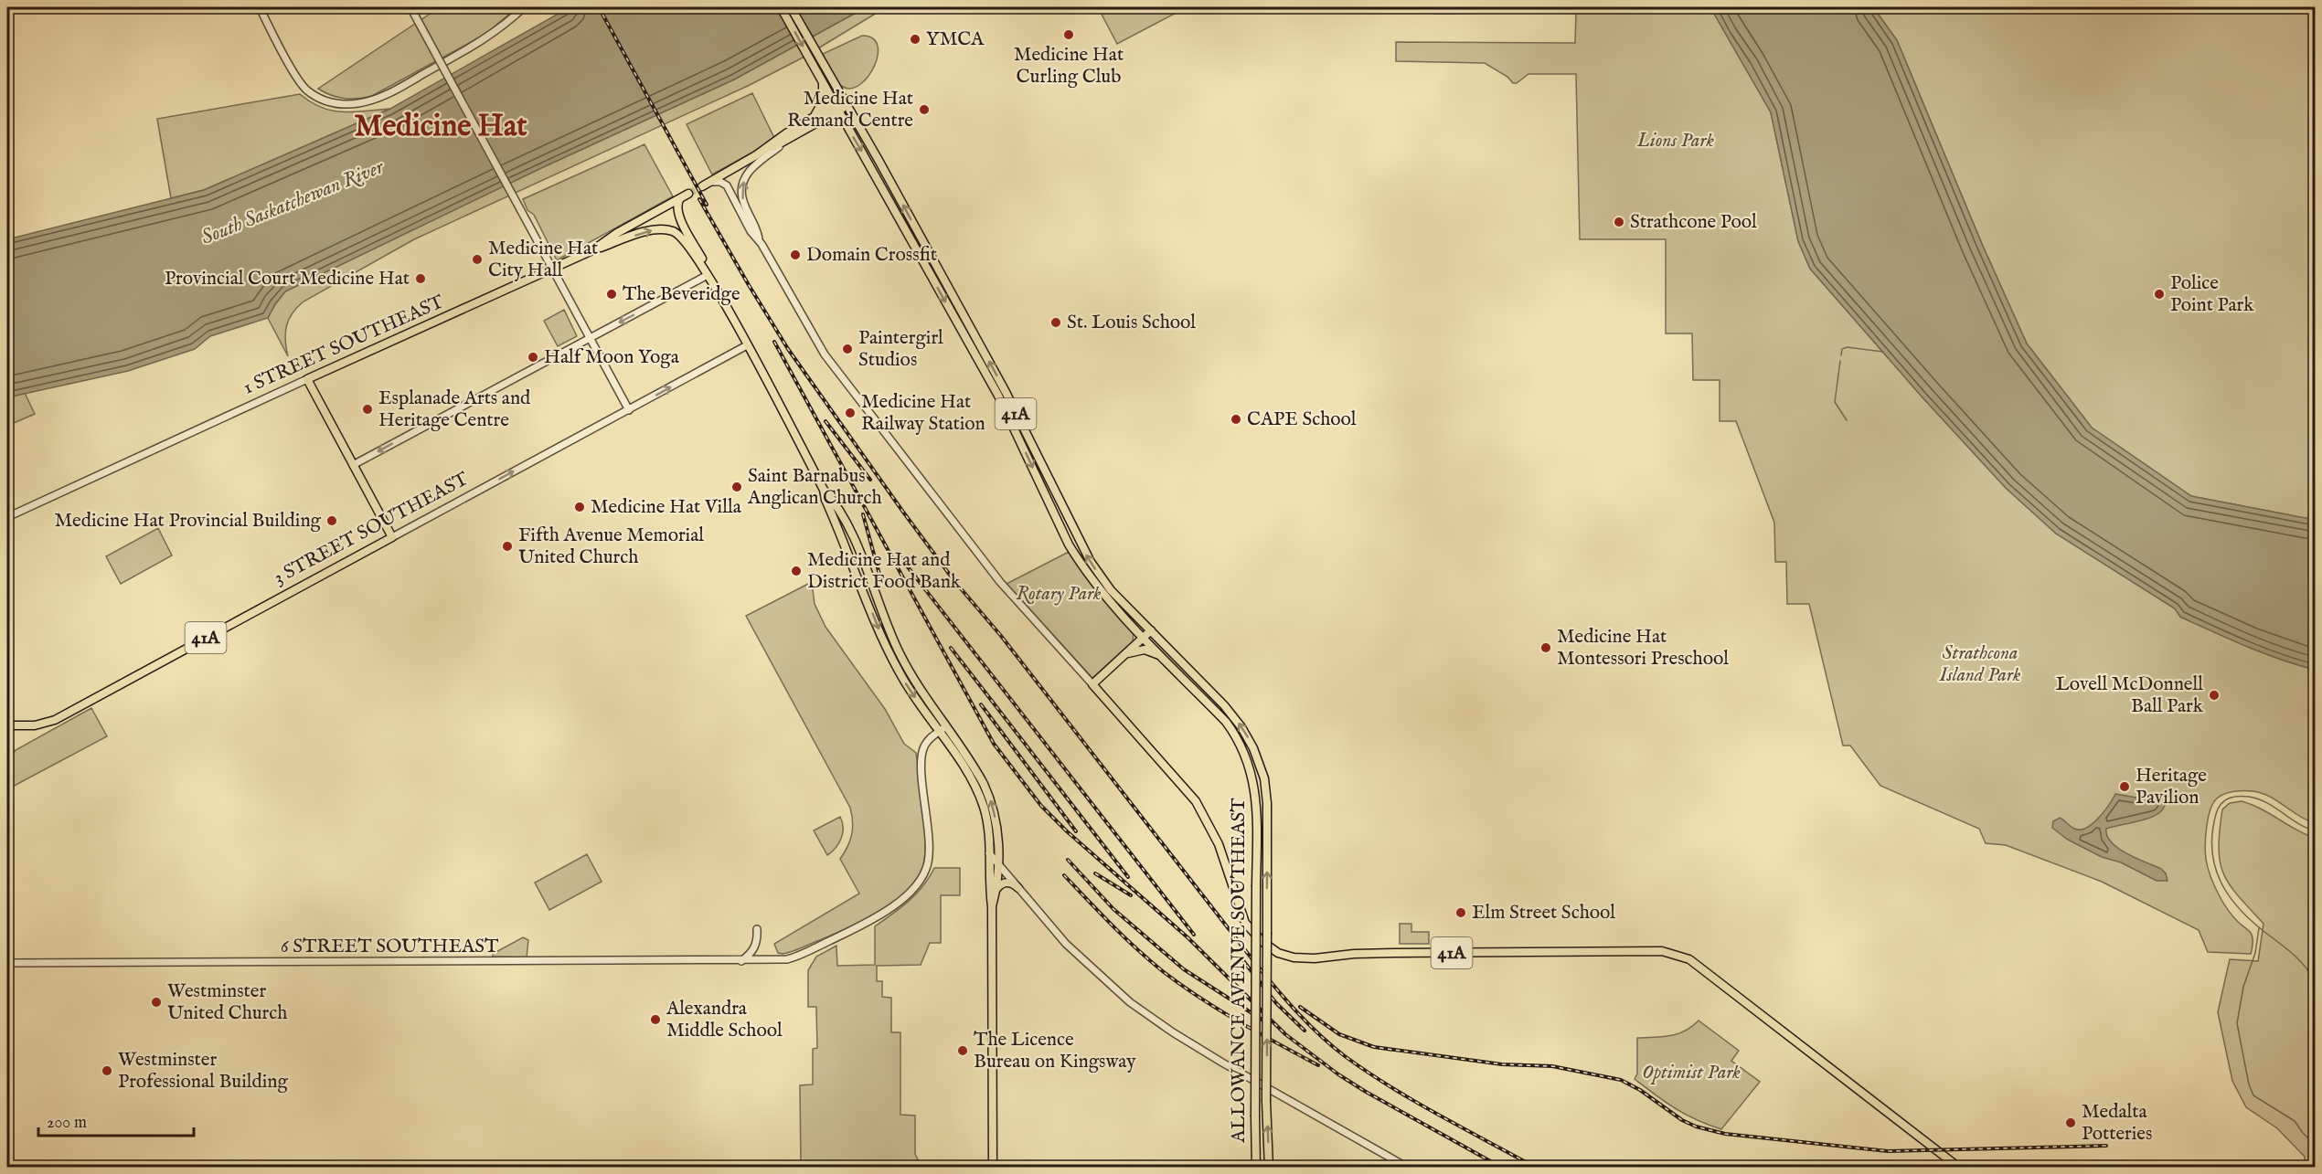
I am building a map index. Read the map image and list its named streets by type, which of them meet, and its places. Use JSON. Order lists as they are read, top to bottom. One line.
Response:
{"streets":{"main road":["1 STREET SOUTHEAST","41A","3 STREET SOUTHEAST","ALLOWANCE AVENUE SOUTHEAST"],"street":["6 STREET SOUTHEAST"]},"crossings":[["41A","ALLOWANCE AVENUE SOUTHEAST"]],"one_way":["3 STREET SOUTHEAST"],"districts":["Medicine Hat"],"water":["South Saskatchewan River"],"parks":["Lions Park","Rotary Park","Strathcona Island Park","Optimist Park"],"places":["Medicine Hat Curling Club","YMCA","Medicine Hat Remand Centre","Strathcone Pool","Domain Crossfit","Medicine Hat City Hall","Provincial Court Medicine Hat","The Beveridge","Police Point Park","St. Louis School","Paintergirl Studios","Half Moon Yoga","Esplanade Arts and Heritage Centre","Medicine Hat Railway Station","CAPE School","Saint Barnabus Anglican Church","Medicine Hat Villa","Medicine Hat Provincial Building","Fifth Avenue Memorial United Church","Medicine Hat and District Food Bank","Medicine Hat Montessori Preschool","Lovell McDonnell Ball Park","Heritage Pavilion","Elm Street School","Westminster United Church","Alexandra Middle School","The Licence Bureau on Kingsway","Westminster Professional Building","Medalta Potteries"],"scale_bar":"200 m"}
